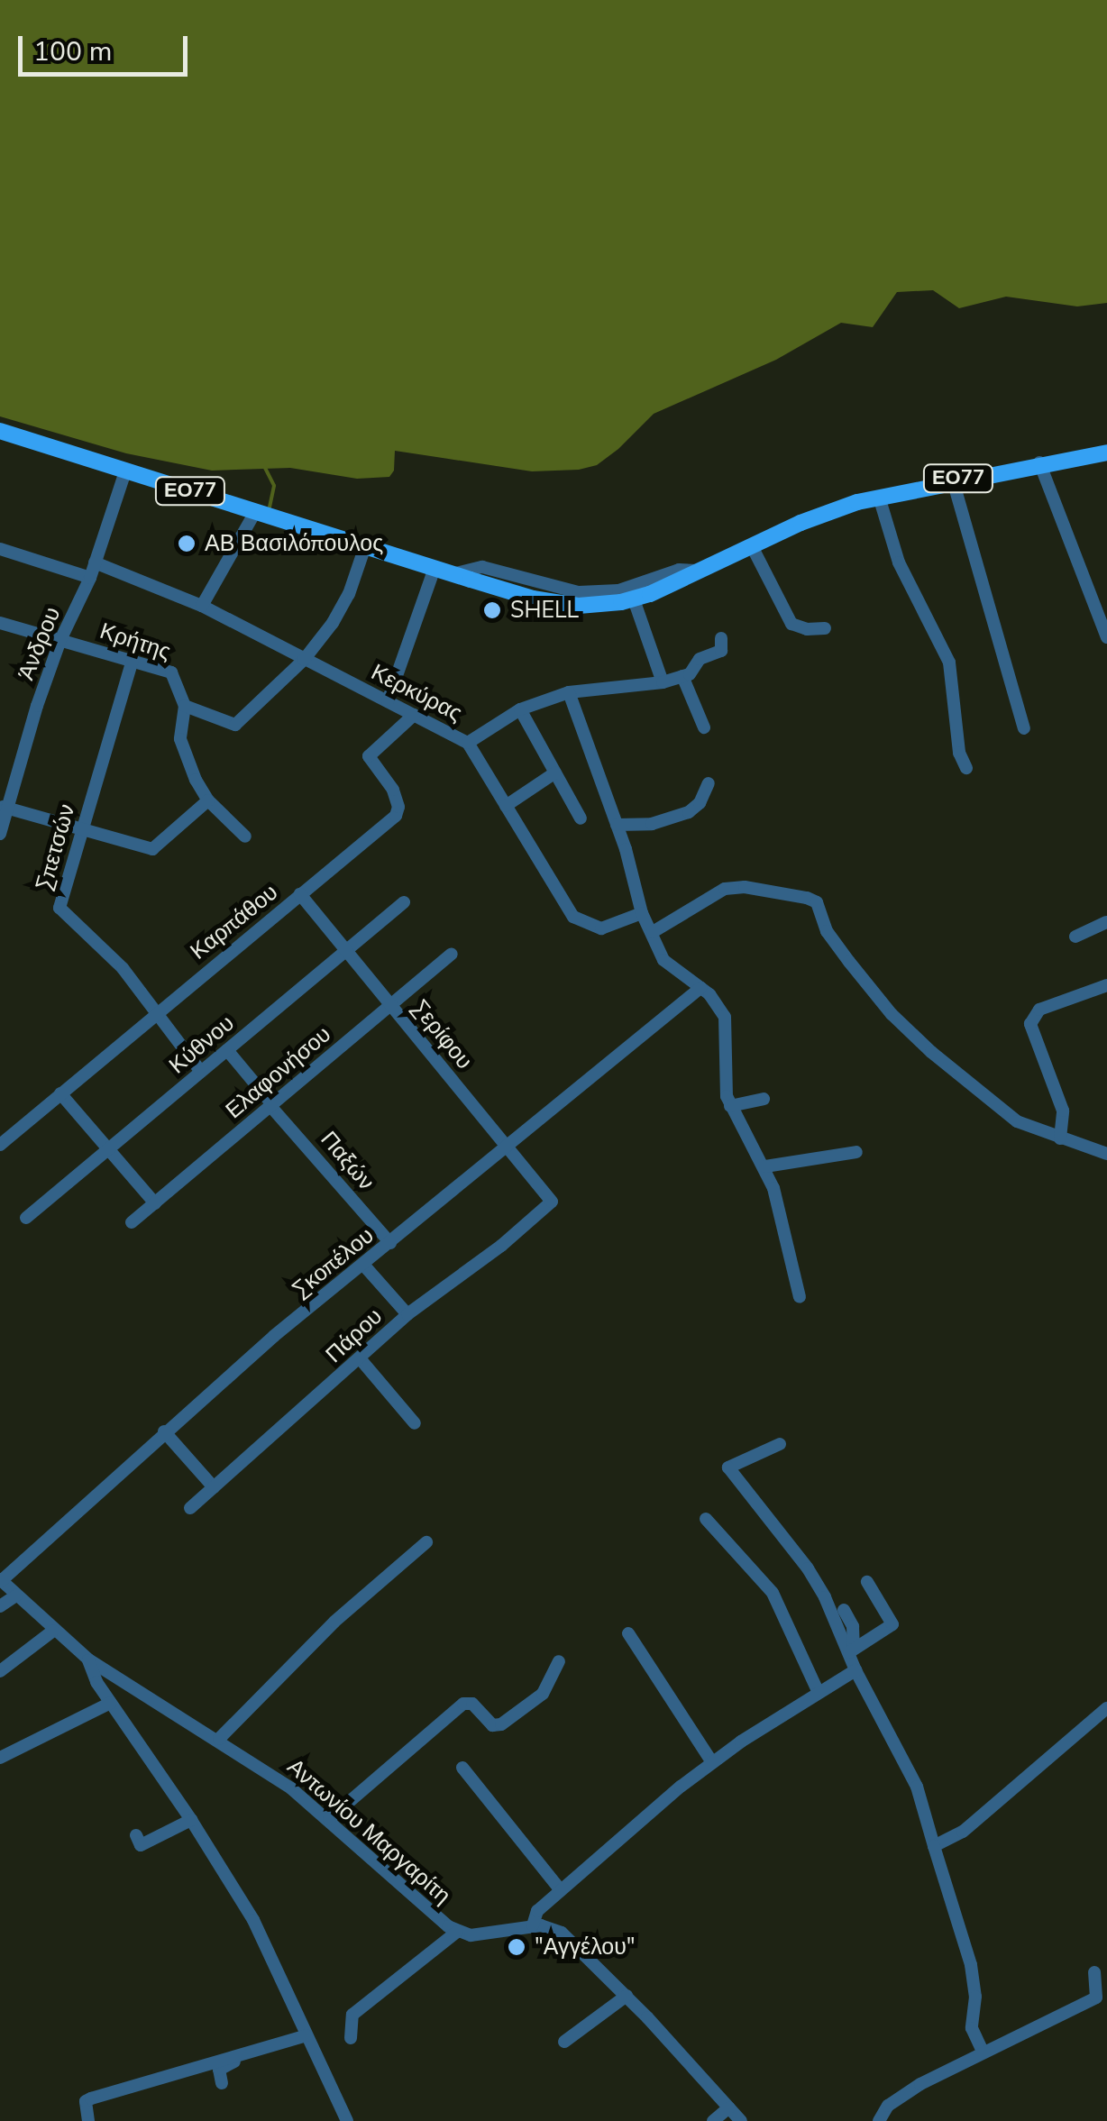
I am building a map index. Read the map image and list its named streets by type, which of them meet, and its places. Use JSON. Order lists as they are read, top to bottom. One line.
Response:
{"streets":{"main road":["ΕΟ77"],"street":["Κρήτης","Άνδρου","Κερκύρας","Σπετσών","Καρπάθου","Σερίφου","Κύθνου","Ελαφονήσου","Παξών","Σκοπέλου","Πάρου","Αντωνίου Μαργαρίτη"]},"crossings":[["ΕΟ77","Άνδρου"],["Κρήτης","Άνδρου"],["Κρήτης","Σπετσών"],["Άνδρου","Κερκύρας"],["Κερκύρας","Καρπάθου"],["Σπετσών","Καρπάθου"],["Καρπάθου","Σερίφου"],["Σερίφου","Κύθνου"],["Σερίφου","Ελαφονήσου"],["Σερίφου","Σκοπέλου"],["Σερίφου","Πάρου"],["Κύθνου","Παξών"],["Ελαφονήσου","Παξών"],["Παξών","Σκοπέλου"],["Σκοπέλου","Αντωνίου Μαργαρίτη"]],"places":["ΑΒ Βασιλόπουλος","SHELL","\"Αγγέλου\""],"scale_bar":"100 m"}
